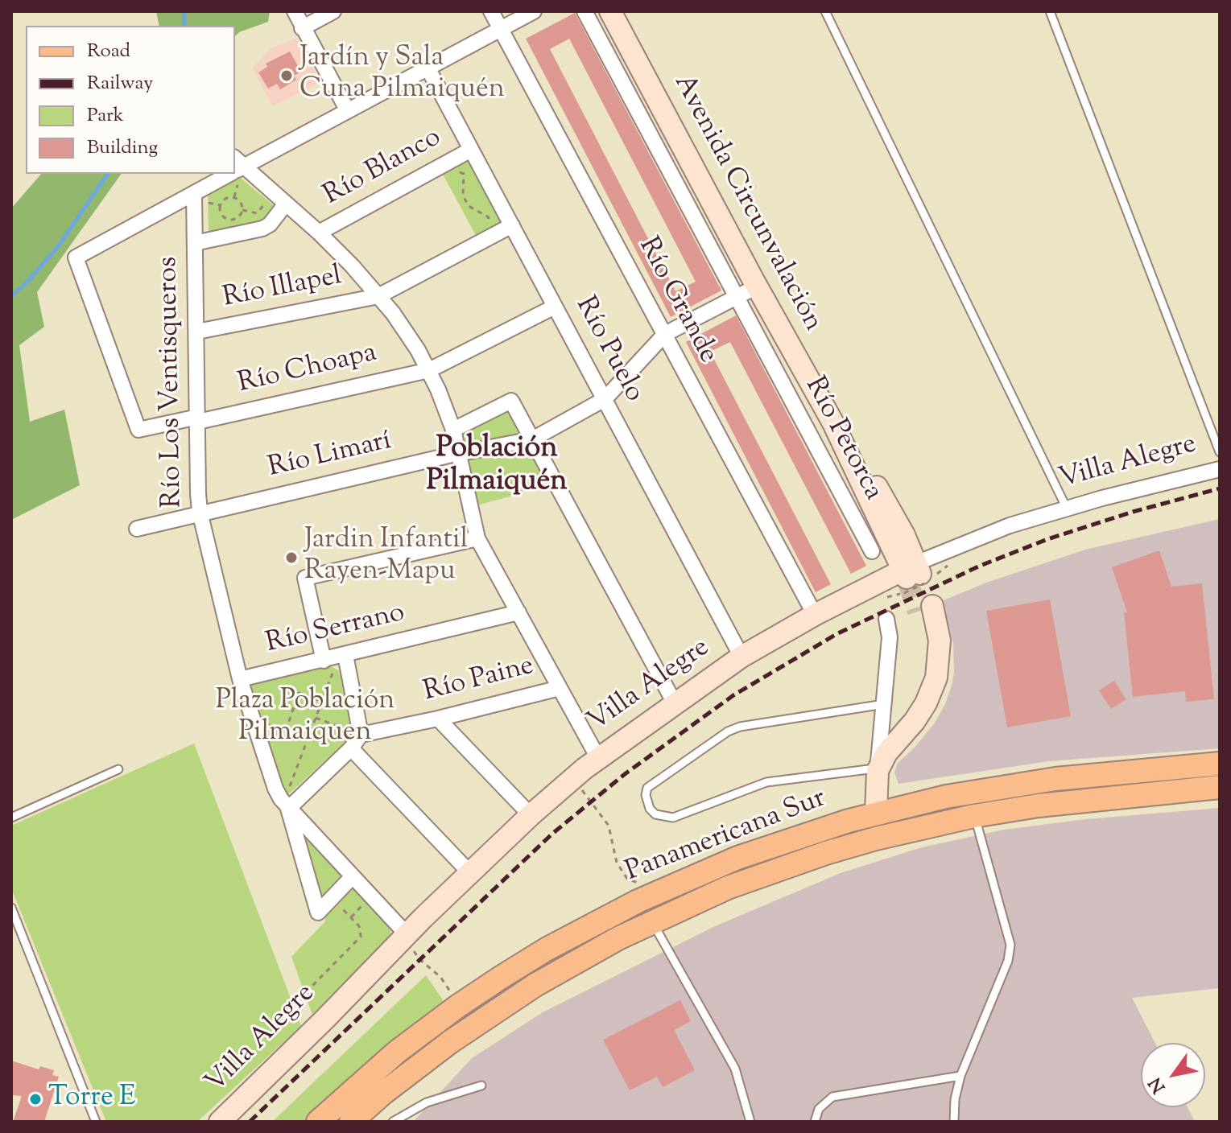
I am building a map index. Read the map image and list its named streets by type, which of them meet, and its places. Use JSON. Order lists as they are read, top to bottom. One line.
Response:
{"streets":{"main road":["Avenida Circunvalación","Villa Alegre","Panamericana Sur"],"street":["Río Blanco","Río Illapel","Río Grande","Río Puelo","Río Choapa","Río Los Ventisqueros","Río Petorca","Río Limarí","Río Serrano","Río Paine"]},"crossings":[["Río Blanco","Río Puelo"],["Avenida Circunvalación","Río Limarí"],["Avenida Circunvalación","Villa Alegre"],["Río Illapel","Río Puelo"],["Río Illapel","Río Los Ventisqueros"],["Río Grande","Río Limarí"],["Río Grande","Villa Alegre"],["Río Puelo","Río Choapa"],["Río Puelo","Río Limarí"],["Río Puelo","Villa Alegre"],["Río Choapa","Río Los Ventisqueros"],["Río Los Ventisqueros","Río Limarí"],["Río Los Ventisqueros","Villa Alegre"],["Río Los Ventisqueros","Río Serrano"],["Río Petorca","Río Limarí"]],"districts":["Población Pilmaiquén"],"parks":["Plaza Población Pilmaiquen"],"places":["Jardín y Sala Cuna Pilmaiquén","Jardin Infantil Rayen-Mapu","Torre E"],"legend":["Road","Railway","Park","Building"],"north":"bottom left"}
